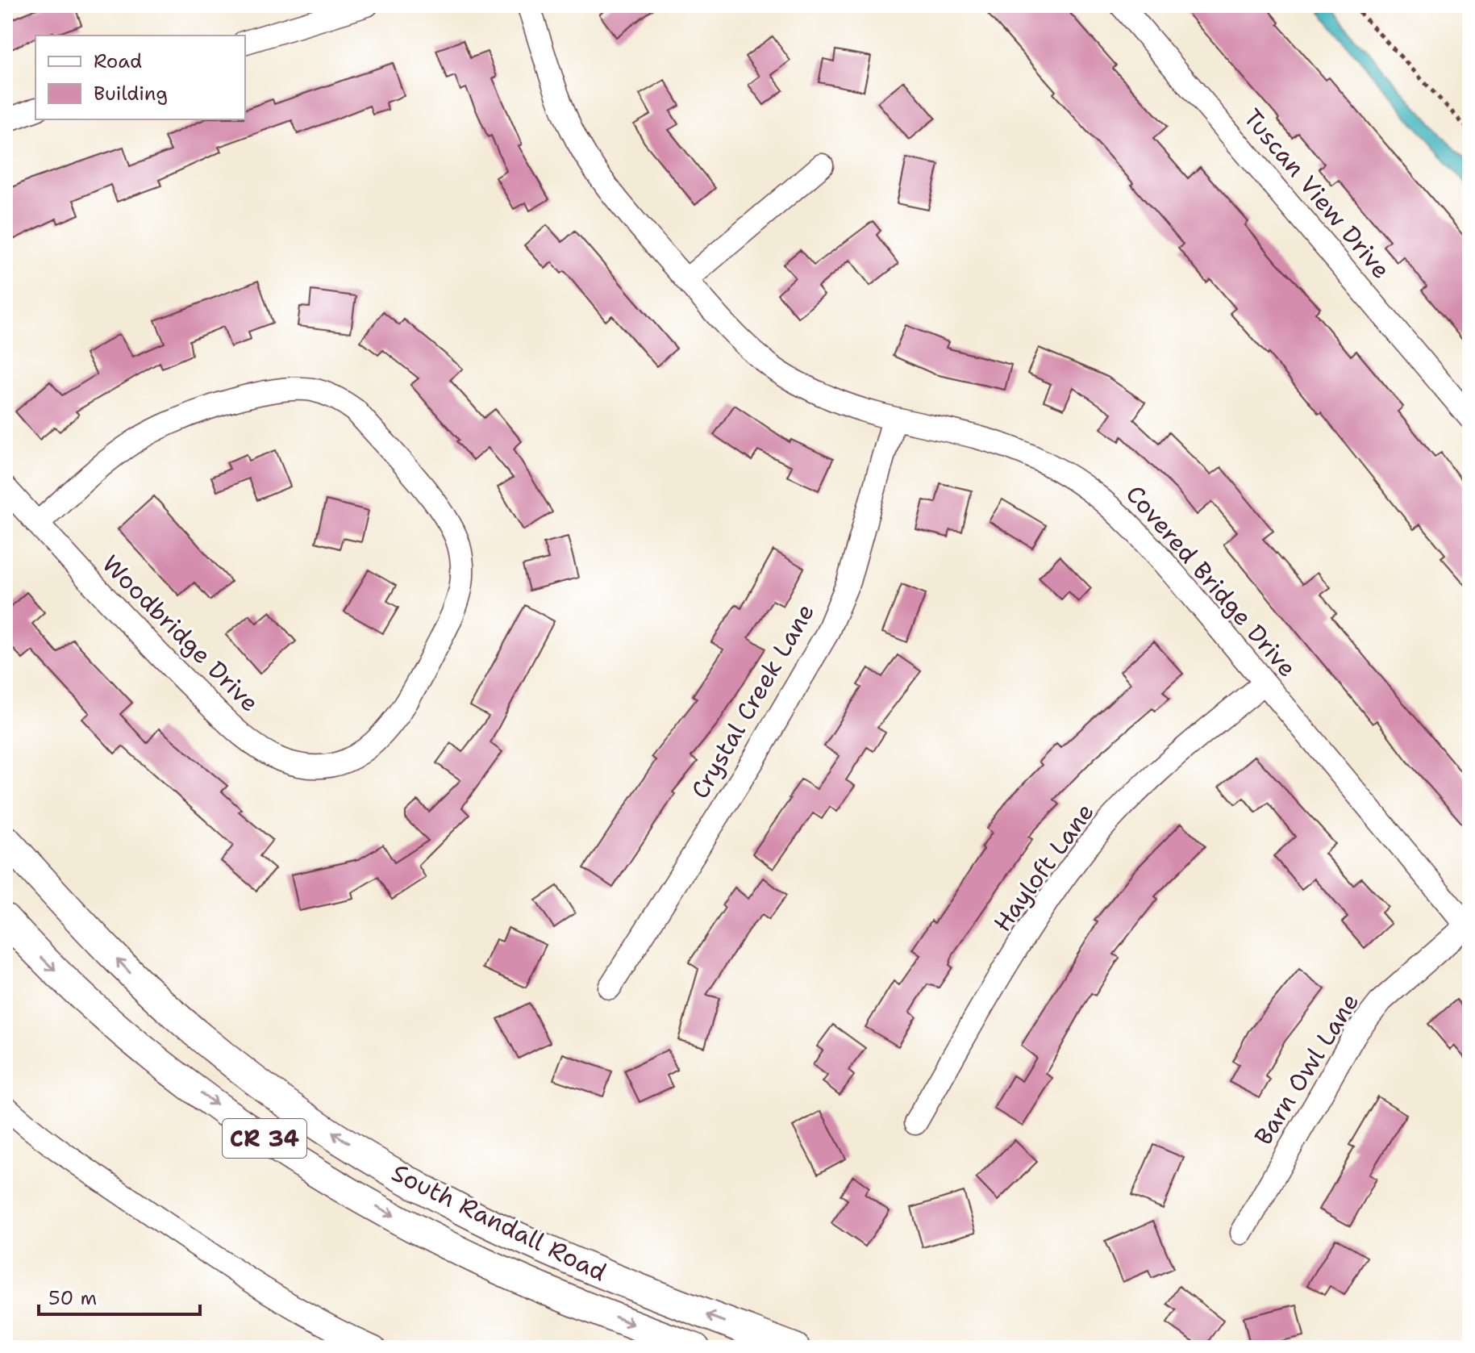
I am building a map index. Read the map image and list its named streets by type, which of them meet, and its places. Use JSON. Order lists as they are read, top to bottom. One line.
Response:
{"streets":{"main road":["CR 34","South Randall Road"],"street":["Tuscan View Drive","Covered Bridge Drive","Woodbridge Drive","Crystal Creek Lane","Hayloft Lane","Barn Owl Lane"]},"crossings":[["Covered Bridge Drive","Crystal Creek Lane"],["Covered Bridge Drive","Hayloft Lane"],["Covered Bridge Drive","Barn Owl Lane"]],"legend":["Road","Building"],"scale_bar":"50 m"}
